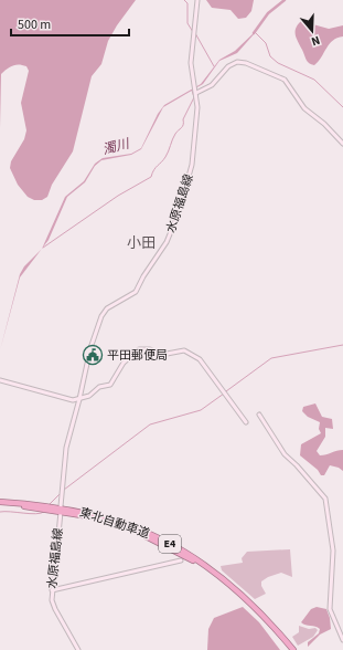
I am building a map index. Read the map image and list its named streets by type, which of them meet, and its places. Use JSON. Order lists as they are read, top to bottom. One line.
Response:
{"streets":{"highway":["東北自動車道","E4"],"street":["水原福島線"]},"crossings":[["水原福島線","東北自動車道"]],"districts":["小田"],"water":["濁川"],"places":{"public building":["平田郵便局"]},"scale_bar":"500 m","north":"bottom"}
